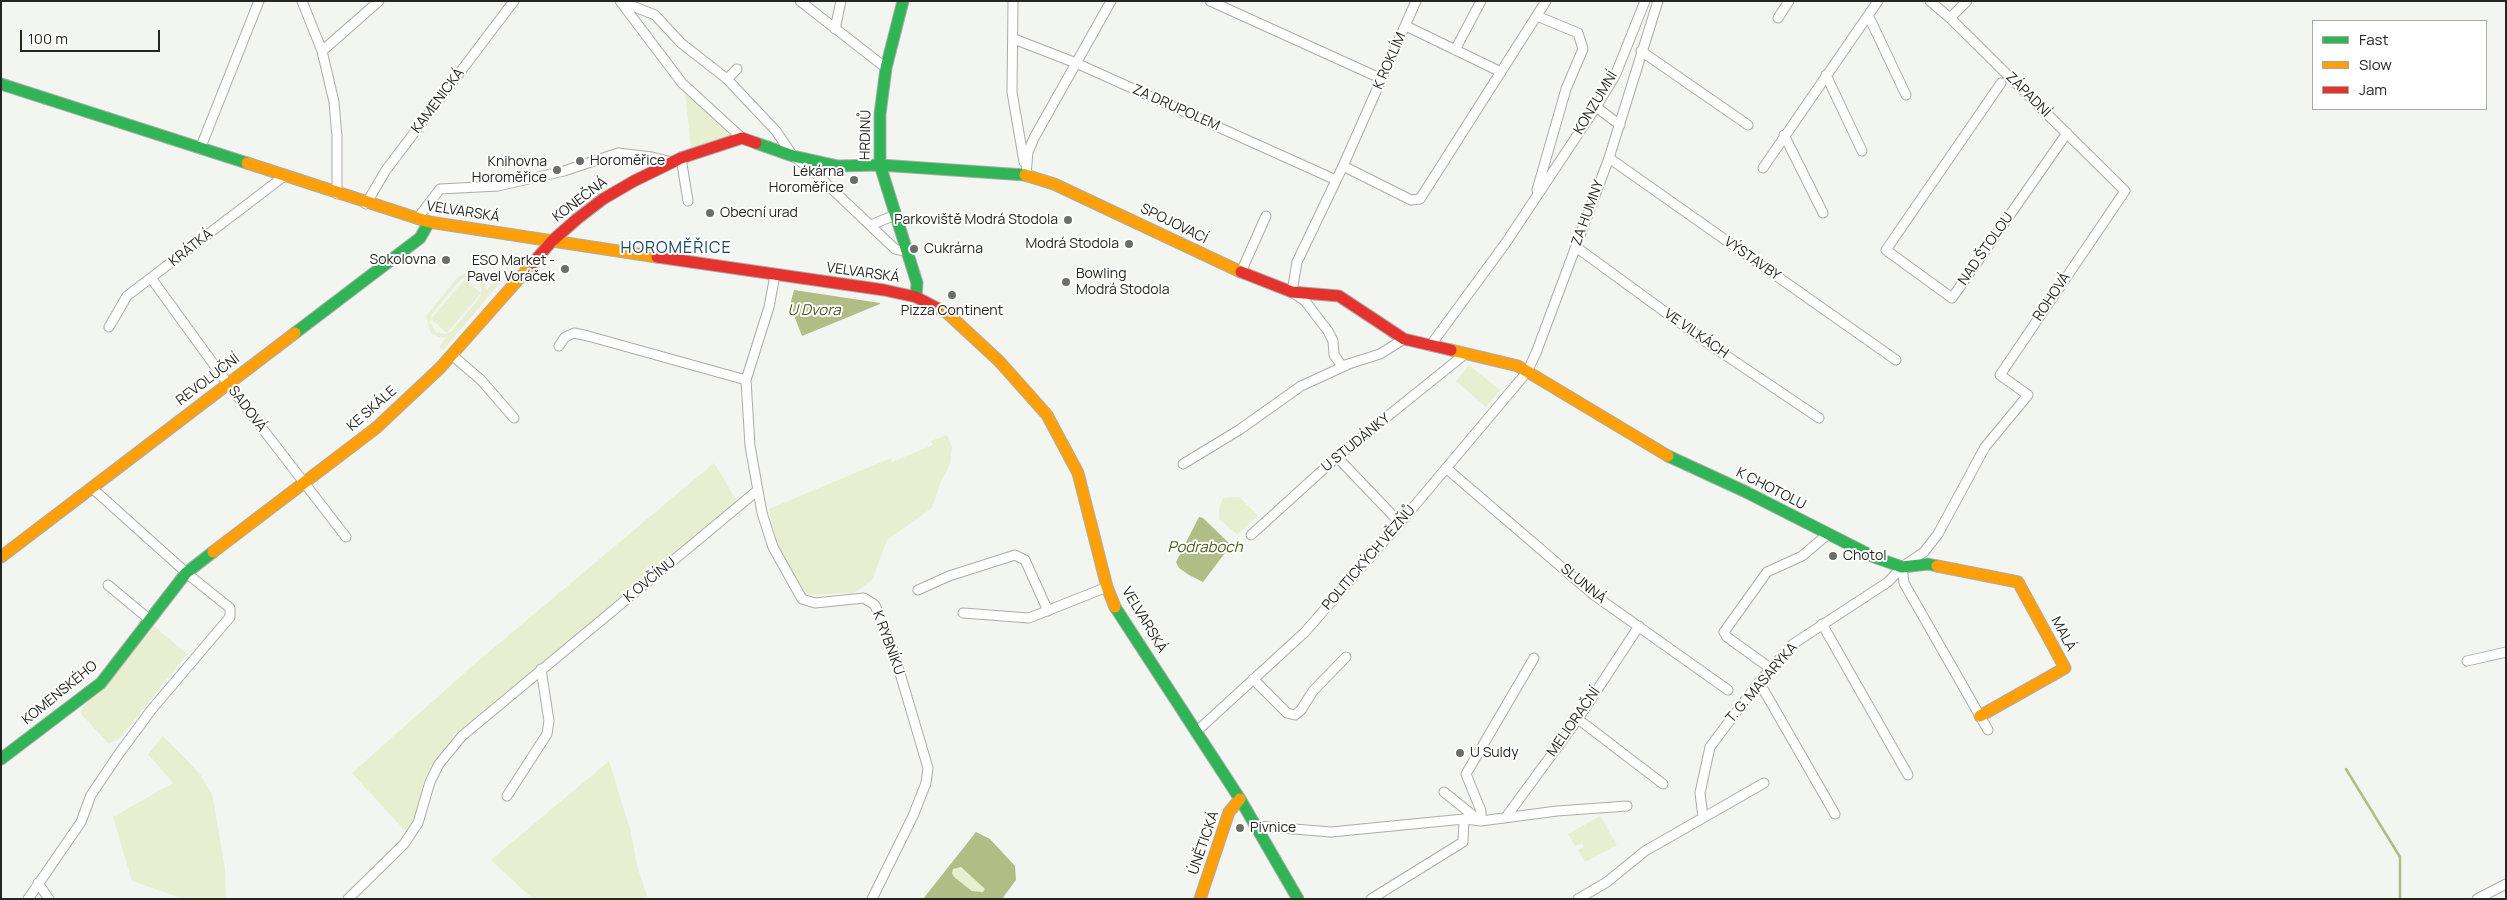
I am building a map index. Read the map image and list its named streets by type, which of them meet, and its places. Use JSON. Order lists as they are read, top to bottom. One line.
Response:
{"streets":{"street":["K ROKLÍM","ZÁPADNÍ","KAMENICKÁ","KONZUMNÍ","ZA DRUPOLEM","HRDINŮ","KONEČNÁ","VELVARSKÁ","ZA HUMNY","SPOJOVACÍ","KRÁTKÁ","NAD ŠTOLOU","VÝSTAVBY","ROHOVÁ","VE VILKÁCH","REVOLUČNÍ","SADOVÁ","KE SKÁLE","U STUDÁNKY","K CHOTOLU","POLITICKÝCH VĚZŇŮ","K OVČÍNU","SLUNNÁ","MALÁ","K RYBNÍKU","T. G. MASARYKA","KOMENSKÉHO","MELIORAČNÍ","ÚNĚTICKÁ"]},"crossings":[["K ROKLÍM","ZA DRUPOLEM"],["K ROKLÍM","SPOJOVACÍ"],["ZÁPADNÍ","NAD ŠTOLOU"],["ZÁPADNÍ","ROHOVÁ"],["KAMENICKÁ","VELVARSKÁ"],["KONZUMNÍ","SPOJOVACÍ"],["HRDINŮ","VELVARSKÁ"],["HRDINŮ","SPOJOVACÍ"],["KONEČNÁ","VELVARSKÁ"],["KONEČNÁ","SPOJOVACÍ"],["KONEČNÁ","KE SKÁLE"],["VELVARSKÁ","KRÁTKÁ"],["VELVARSKÁ","REVOLUČNÍ"],["VELVARSKÁ","KE SKÁLE"],["VELVARSKÁ","POLITICKÝCH VĚZŇŮ"],["VELVARSKÁ","K RYBNÍKU"],["VELVARSKÁ","ÚNĚTICKÁ"],["ZA HUMNY","SPOJOVACÍ"],["ZA HUMNY","VÝSTAVBY"],["ZA HUMNY","VE VILKÁCH"],["ZA HUMNY","K CHOTOLU"],["ZA HUMNY","POLITICKÝCH VĚZŇŮ"],["SPOJOVACÍ","U STUDÁNKY"],["SPOJOVACÍ","K CHOTOLU"],["SPOJOVACÍ","POLITICKÝCH VĚZŇŮ"],["KRÁTKÁ","SADOVÁ"],["ROHOVÁ","T. G. MASARYKA"],["REVOLUČNÍ","SADOVÁ"],["SADOVÁ","KE SKÁLE"],["KE SKÁLE","KOMENSKÉHO"],["K CHOTOLU","POLITICKÝCH VĚZŇŮ"],["K CHOTOLU","MALÁ"],["K CHOTOLU","T. G. MASARYKA"],["POLITICKÝCH VĚZŇŮ","SLUNNÁ"],["K OVČÍNU","K RYBNÍKU"],["SLUNNÁ","MELIORAČNÍ"]],"districts":["HOROMĚŘICE"],"water":["U Dvora","Podraboch"],"places":["Horoměřice","Knihovna Horoměřice","Lékárna Horoměřice","Obecní urad","Parkoviště Modrá Stodola","Modrá Stodola","Cukrárna","Sokolovna","ESO Market - Pavel Voráček","Bowling Modrá Stodola","Pizza Continent","Chotol","U Suldy","Pivnice"],"legend":["Fast","Slow","Jam"],"scale_bar":"100 m"}
